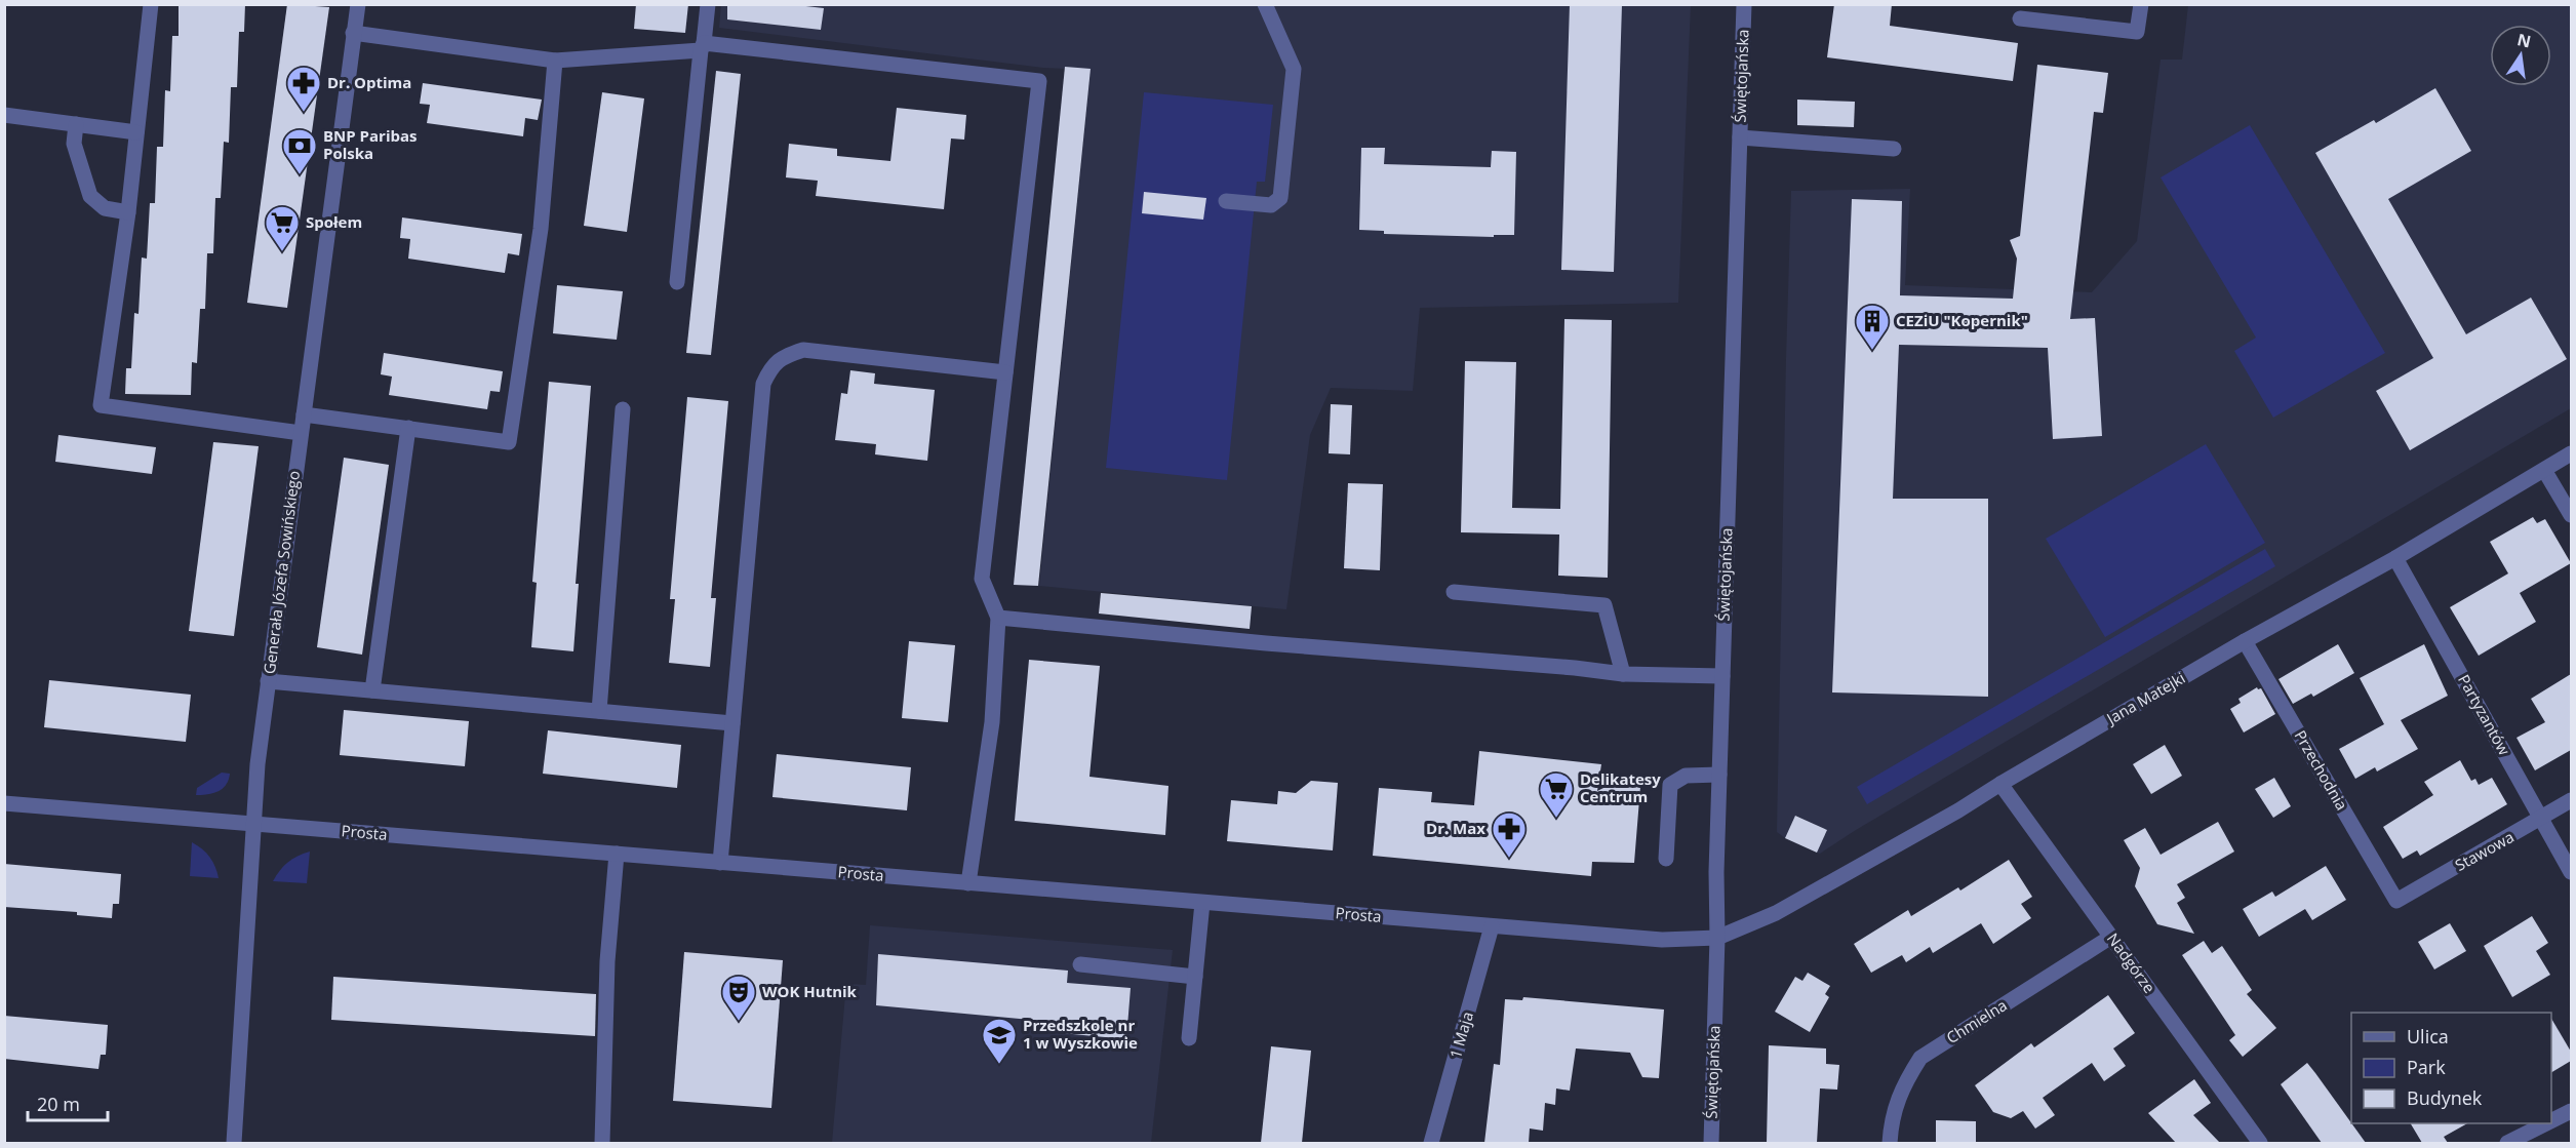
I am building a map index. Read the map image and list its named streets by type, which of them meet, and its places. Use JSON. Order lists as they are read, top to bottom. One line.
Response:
{"streets":{"street":["Świętojańska","Generała Józefa Sowińskiego","Jana Matejki","Partyzantów","Przechodnia","Prosta","Stawowa","Nadgórze","Chmielna","1 Maja"]},"crossings":[["Świętojańska","Jana Matejki"],["Świętojańska","Prosta"],["Generała Józefa Sowińskiego","Prosta"],["Jana Matejki","Partyzantów"],["Jana Matejki","Przechodnia"],["Jana Matejki","Prosta"],["Jana Matejki","Nadgórze"],["Partyzantów","Stawowa"],["Przechodnia","Stawowa"],["Prosta","1 Maja"],["Nadgórze","Chmielna"]],"places":{"pharmacy":["Dr. Optima","Dr. Max"],"bank":["BNP Paribas Polska"],"supermarket":["Społem","Delikatesy Centrum"],"building":["CEZiU \"Kopernik\""],"theatre":["WOK Hutnik"],"school or university":["Przedszkole nr 1 w Wyszkowie"]},"legend":["Ulica","Park","Budynek"],"scale_bar":"20 m","north":"top"}
